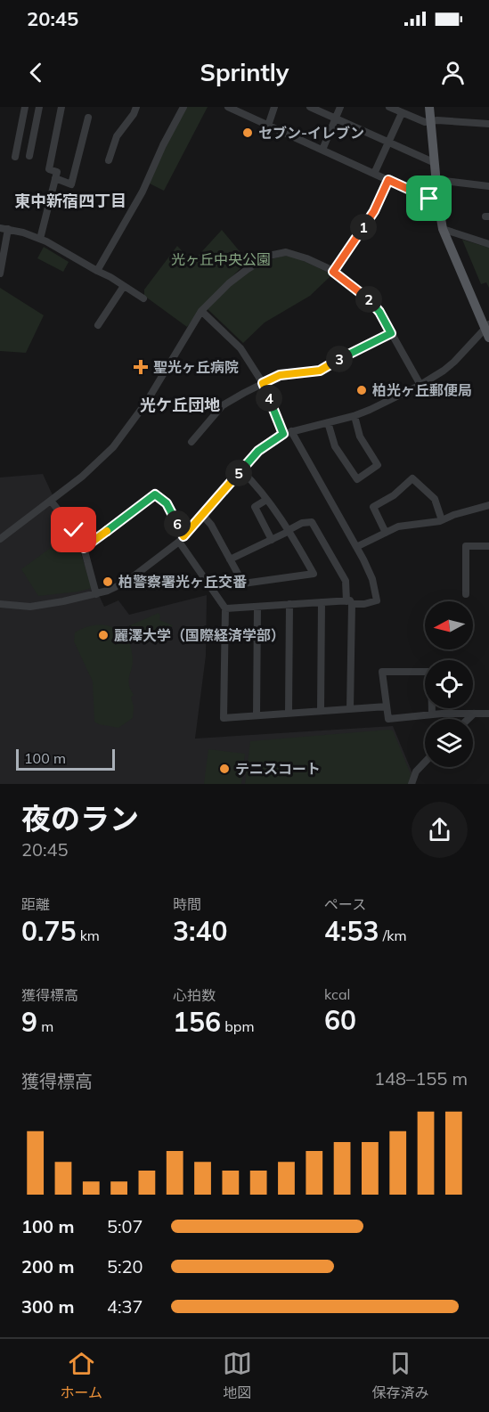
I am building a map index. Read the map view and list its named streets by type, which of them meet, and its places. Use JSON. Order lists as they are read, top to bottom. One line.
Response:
{"districts":["東中新宿四丁目","光ケ丘団地"],"parks":["光ヶ丘中央公園"],"places":{"other":["セブン-イレブン","柏光ヶ丘郵便局","柏警察署光ヶ丘交番","麗澤大学（国際経済学部）","テニスコート"],"health":["聖光ヶ丘病院"]},"scale_bar":"100 m","north":"left","page":{"status":"20:45","header":"Sprintly","pins":["1","2","3","4","5","6"],"scale":"100 m","heading":["夜のラン","20:45"],"stats":[["距離","0.75 km"],["時間","3:40"],["ペース","4:53 /km"],["獲得標高","9 m"],["心拍数","156 bpm"],["kcal","60"]],"chart":["獲得標高","148–155 m"],"list":[{"name":"100 m","note":"5:07"},{"name":"200 m","note":"5:20"},{"name":"300 m","note":"4:37"}],"tabs":["ホーム","地図","保存済み"]}}
